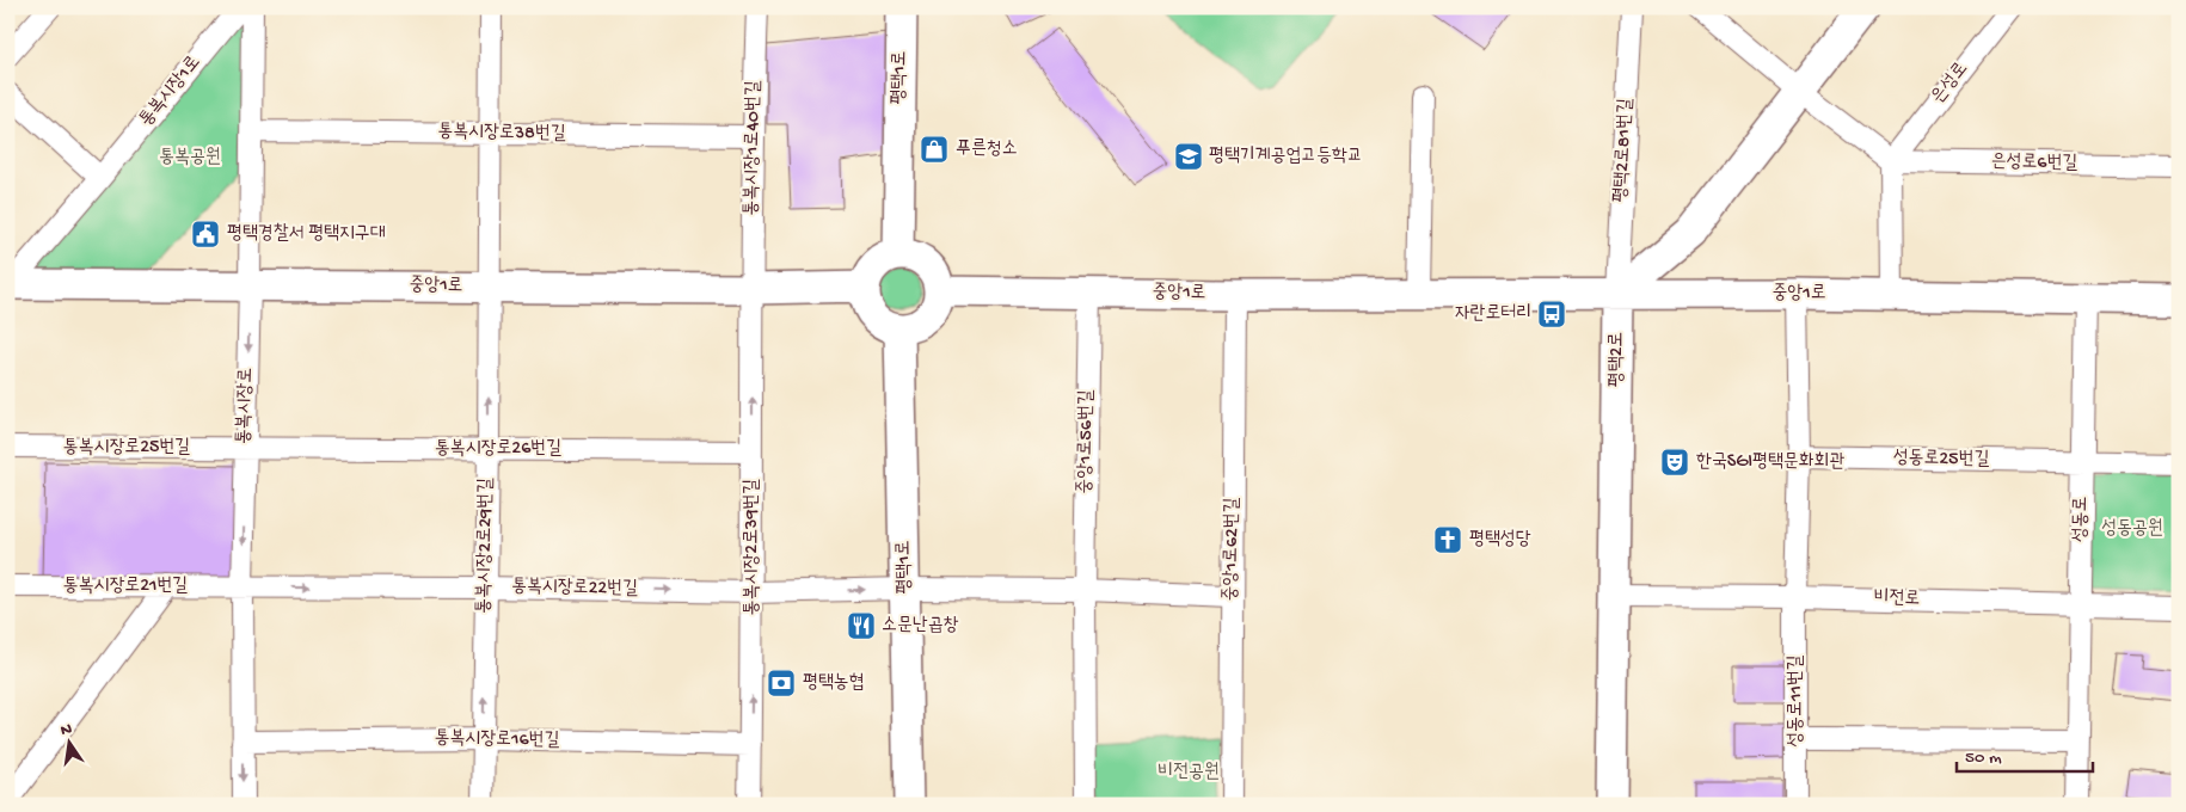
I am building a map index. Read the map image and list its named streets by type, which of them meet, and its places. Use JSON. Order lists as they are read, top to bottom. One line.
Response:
{"streets":{"street":["평택1로","은성로","통복시장1로","통복시장로38번길","통복시장1로40번길","평택2로81번길","은성로6번길","중앙1로","평택2로","통복시장로","중앙1로56번길","통복시장로25번길","통복시장로26번길","성동로25번길","성동로","통복시장2로29번길","통복시장2로39번길","중앙1로62번길","통복시장로21번길","통복시장로22번길","비전로","성동로11번길","통복시장로16번길"]},"crossings":[["평택1로","중앙1로"],["평택1로","통복시장로22번길"],["은성로","은성로6번길"],["통복시장1로","중앙1로"],["통복시장로38번길","통복시장1로40번길"],["통복시장로38번길","통복시장로"],["통복시장로38번길","통복시장2로29번길"],["통복시장1로40번길","중앙1로"],["통복시장1로40번길","통복시장2로39번길"],["평택2로81번길","중앙1로"],["평택2로81번길","평택2로"],["중앙1로","평택2로"],["중앙1로","통복시장로"],["중앙1로","중앙1로56번길"],["중앙1로","성동로"],["중앙1로","통복시장2로29번길"],["중앙1로","통복시장2로39번길"],["중앙1로","중앙1로62번길"],["평택2로","비전로"],["통복시장로","통복시장로25번길"],["통복시장로","통복시장로26번길"],["통복시장로","통복시장로21번길"],["통복시장로","통복시장로22번길"],["통복시장로","통복시장로16번길"],["통복시장로25번길","통복시장로26번길"],["통복시장로26번길","통복시장2로29번길"],["통복시장로26번길","통복시장2로39번길"],["성동로25번길","성동로"],["성동로","비전로"],["통복시장2로29번길","통복시장로22번길"],["통복시장2로29번길","통복시장로16번길"],["통복시장2로39번길","통복시장로22번길"],["통복시장2로39번길","통복시장로16번길"],["통복시장로21번길","통복시장로22번길"],["비전로","성동로11번길"]],"one_way":["통복시장로","통복시장2로29번길","통복시장2로39번길","통복시장로22번길"],"parks":["통복공원","성동공원","비전공원"],"places":{"shop":["푸른청소"],"school or university":["평택기계공업고등학교"],"public building":["평택경찰서 평택지구대"],"bus stop":["자란로터리"],"theatre":["한국SGI평택문화회관"],"church":["평택성당"],"restaurant":["소문난곱창"],"bank":["평택농협"]},"scale_bar":"50 m","north":"top"}
